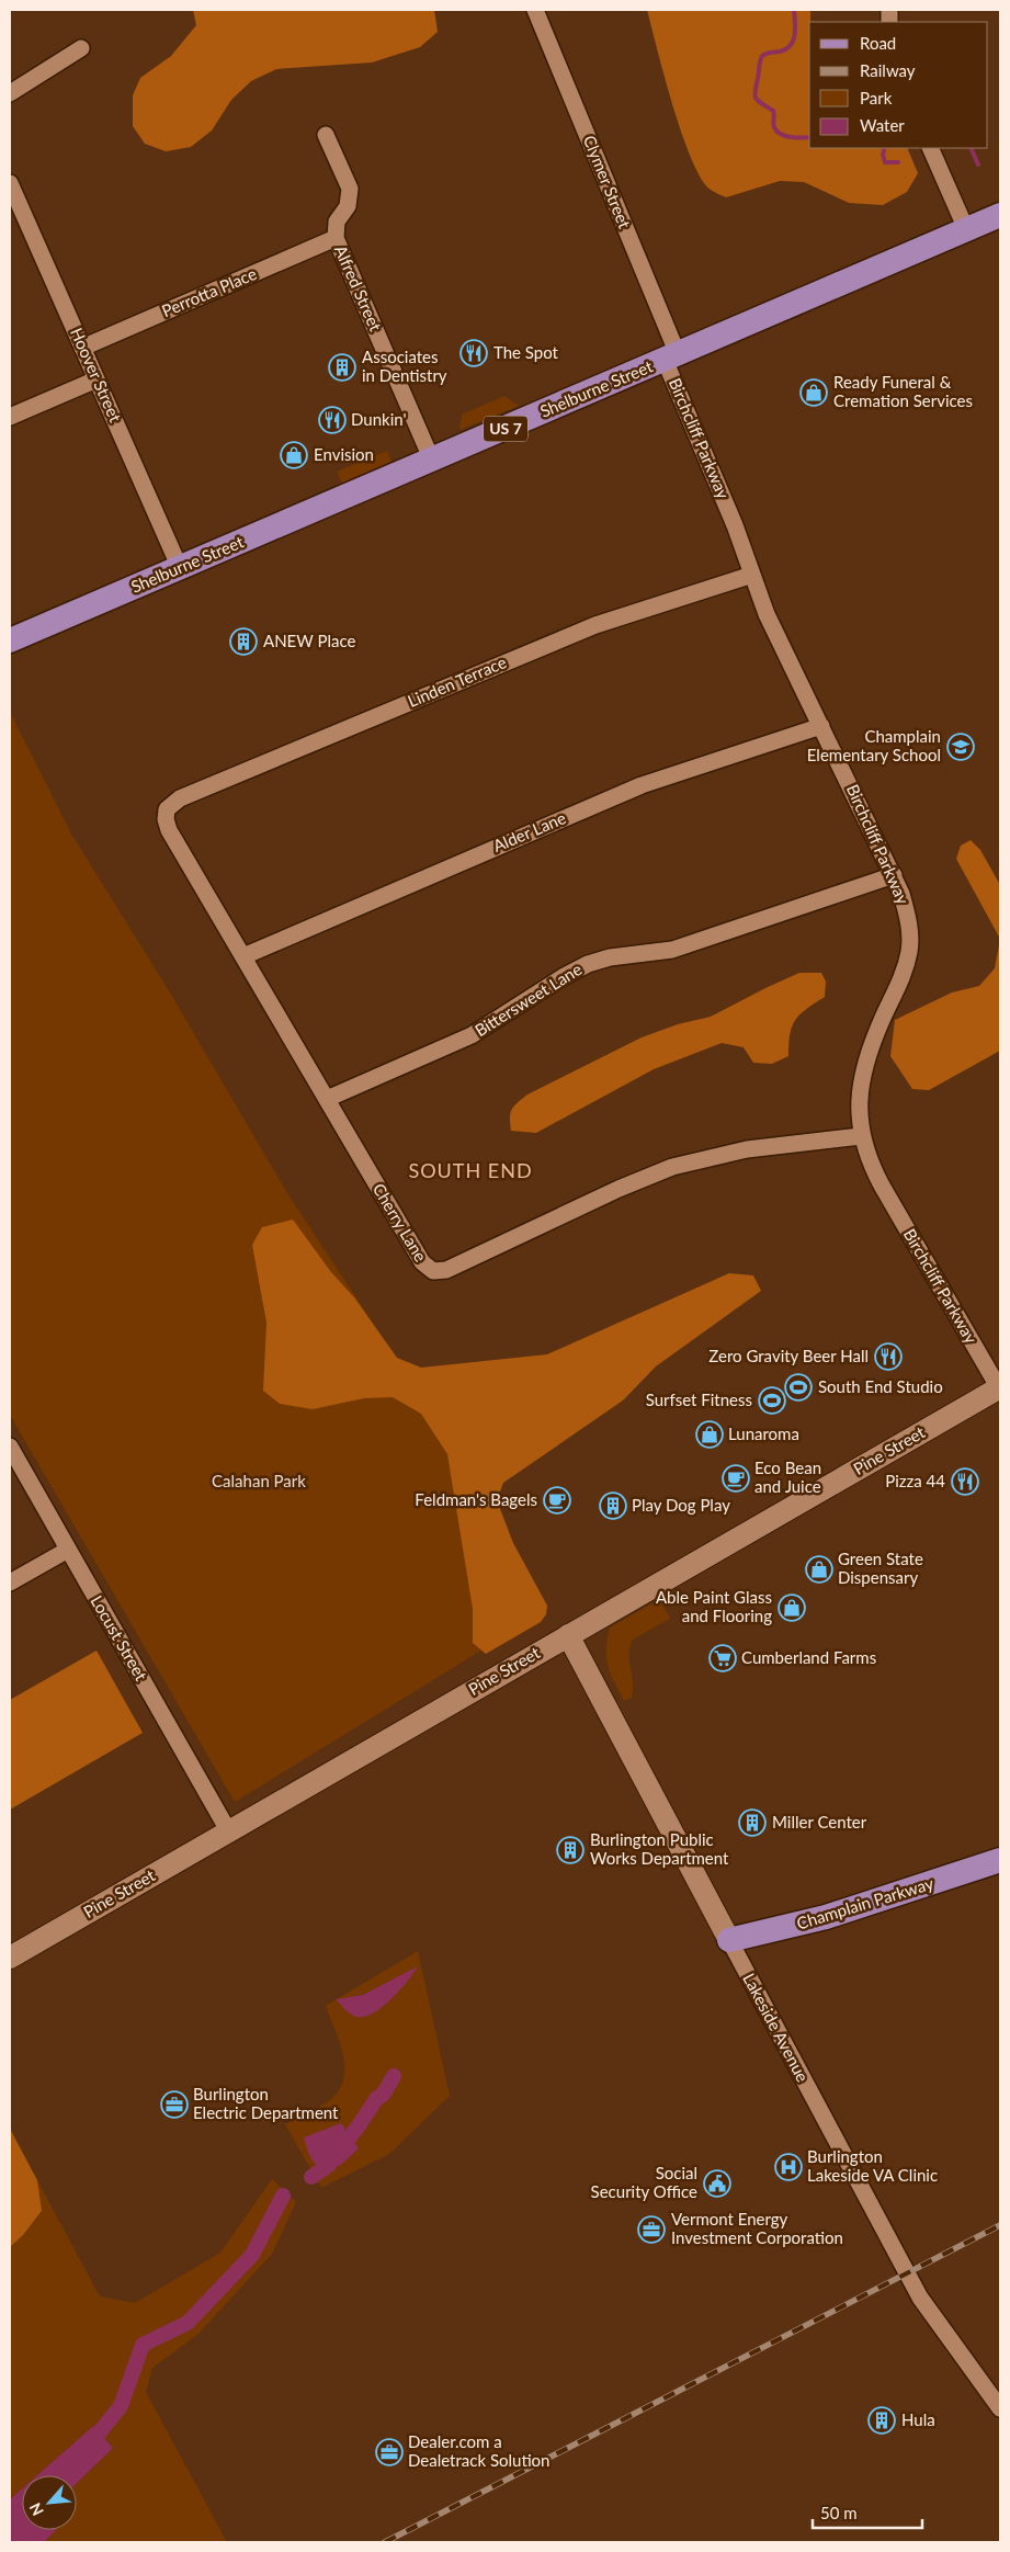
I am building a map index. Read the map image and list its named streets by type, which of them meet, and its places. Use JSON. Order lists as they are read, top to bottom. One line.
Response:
{"streets":{"main road":["Shelburne Street","US 7","Pine Street","Champlain Parkway","Lakeside Avenue"],"street":["Clymer Street","Alfred Street","Perrotta Place","Hoover Street","Birchcliff Parkway","Linden Terrace","Alder Lane","Bittersweet Lane","Cherry Lane","Locust Street"]},"crossings":[["Clymer Street","Shelburne Street"],["Clymer Street","Birchcliff Parkway"],["Alfred Street","Perrotta Place"],["Alfred Street","Shelburne Street"],["Perrotta Place","Hoover Street"],["Hoover Street","Shelburne Street"],["Shelburne Street","Birchcliff Parkway"],["Birchcliff Parkway","Linden Terrace"],["Birchcliff Parkway","Alder Lane"],["Birchcliff Parkway","Bittersweet Lane"],["Birchcliff Parkway","Cherry Lane"],["Birchcliff Parkway","Pine Street"],["Linden Terrace","Cherry Lane"],["Alder Lane","Cherry Lane"],["Bittersweet Lane","Cherry Lane"],["Pine Street","Locust Street"],["Pine Street","Lakeside Avenue"],["Champlain Parkway","Lakeside Avenue"]],"districts":["SOUTH END"],"parks":["Calahan Park"],"places":{"restaurant":["The Spot","Dunkin'","Zero Gravity Beer Hall","Pizza 44"],"building":["Associates in Dentistry","ANEW Place","Play Dog Play","Miller Center","Burlington Public Works Department","Hula"],"shop":["Ready Funeral & Cremation Services","Envision","Lunaroma","Green State Dispensary","Able Paint Glass and Flooring"],"school or university":["Champlain Elementary School"],"sports":["South End Studio","Surfset Fitness"],"cafe":["Eco Bean and Juice","Feldman's Bagels"],"supermarket":["Cumberland Farms"],"office":["Burlington Electric Department","Vermont Energy Investment Corporation","Dealer.com a Dealetrack Solution"],"hospital":["Burlington Lakeside VA Clinic"],"public building":["Social Security Office"]},"legend":["Road","Railway","Park","Water"],"scale_bar":"50 m","north":"bottom left"}
